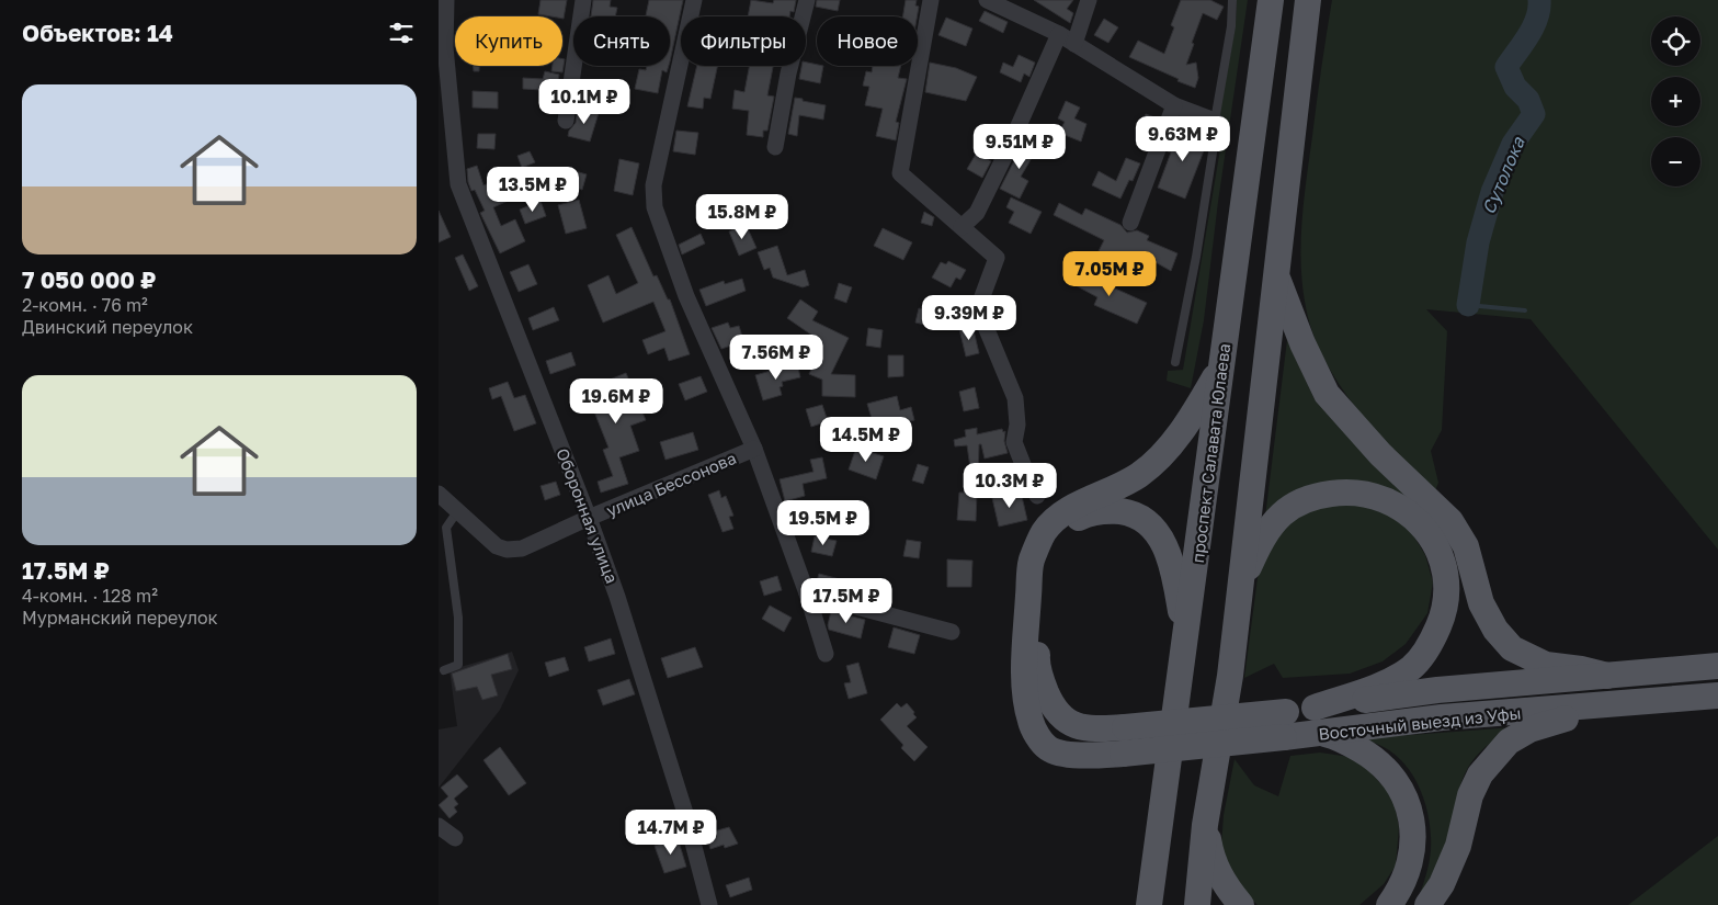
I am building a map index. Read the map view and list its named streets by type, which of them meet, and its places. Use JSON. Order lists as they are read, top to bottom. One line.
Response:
{"streets":{"main road":["проспект Салавата Юлаева","Восточный выезд из Уфы"],"street":["улица Бессонова","Оборонная улица"]},"crossings":[["проспект Салавата Юлаева","Восточный выезд из Уфы"],["улица Бессонова","Оборонная улица"]],"water":["Сутолока"],"page":{"heading":"Объектов: 14","map_buttons":["+","−"],"chip":["Купить","Снять","Фильтры","Новое"],"list":[{"name":"7 050 000 ₽","note":"2-комн. · 76 m² · Двинский переулок"},{"name":"17.5M ₽","note":"4-комн. · 128 m² · Мурманский переулок"}],"price":["10.1M ₽","9.63M ₽","9.51M ₽","13.5M ₽","15.8M ₽","7.05M ₽","9.39M ₽","7.56M ₽","19.6M ₽","14.5M ₽","10.3M ₽","19.5M ₽","17.5M ₽","14.7M ₽"]}}
